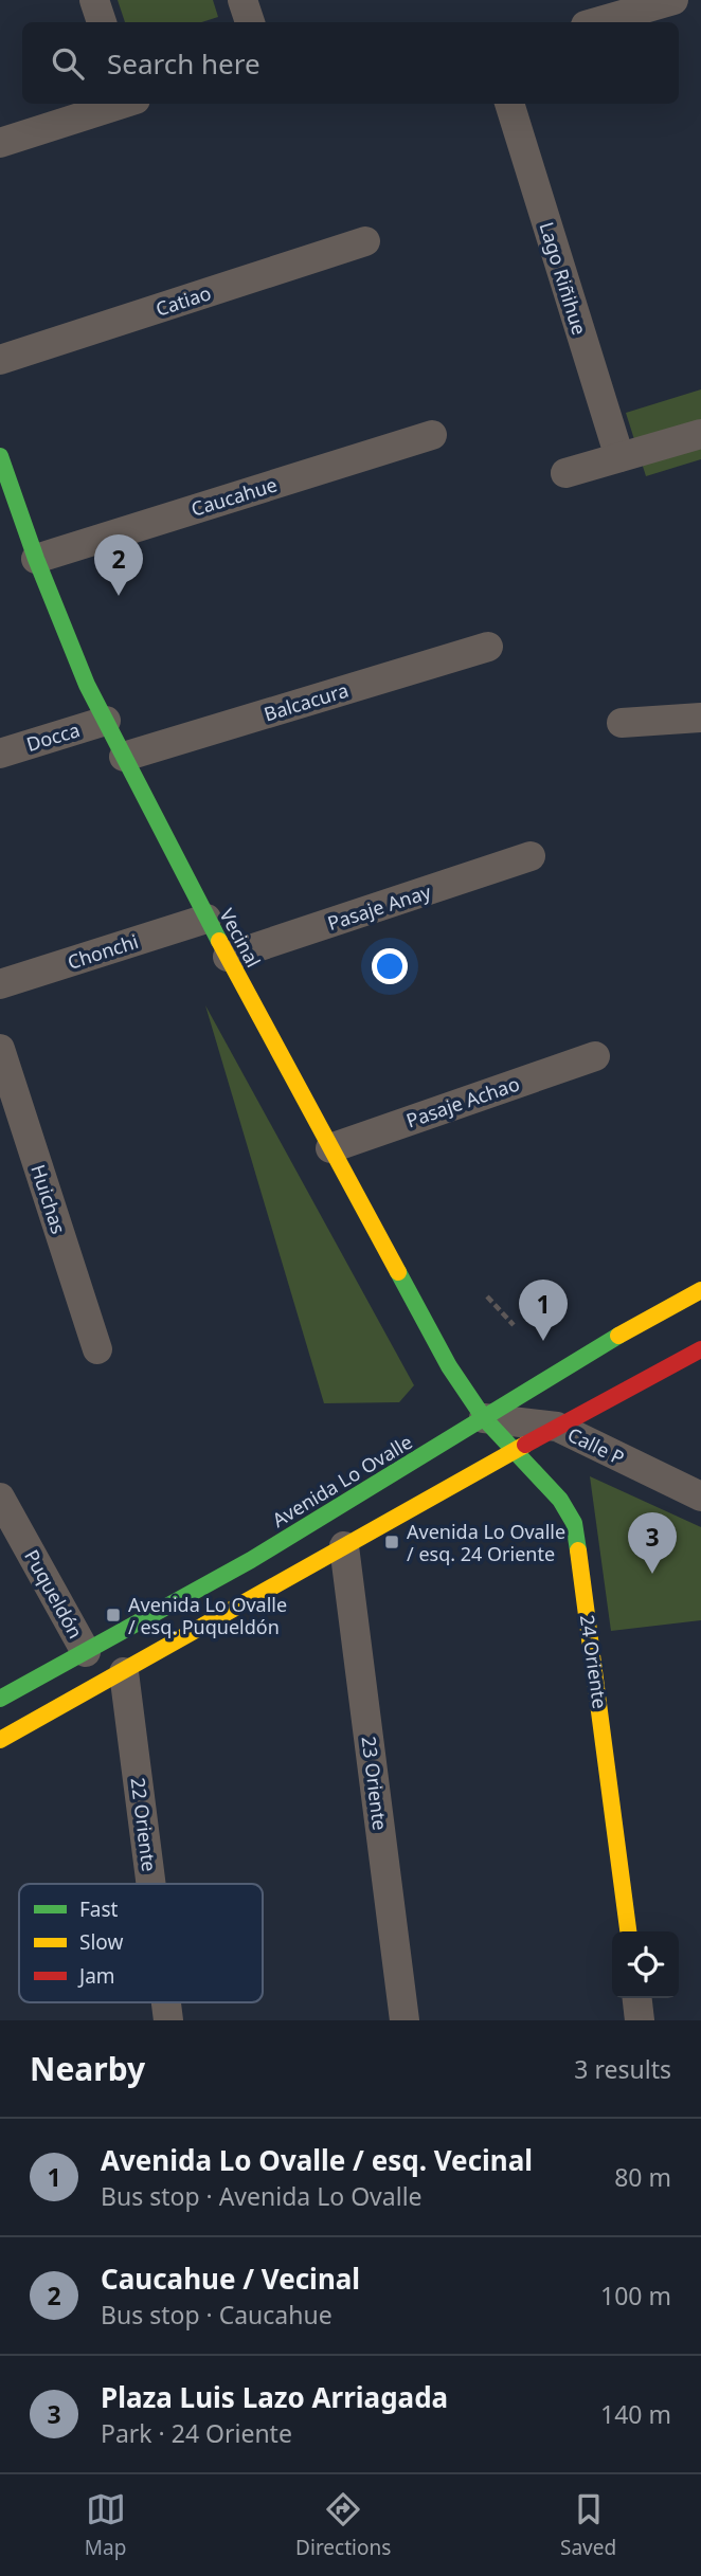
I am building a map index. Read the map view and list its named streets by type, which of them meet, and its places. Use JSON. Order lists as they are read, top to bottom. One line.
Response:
{"streets":{"street":["Lago Riñihue","Catiao","Caucahue","Balcacura","Docca","Pasaje Anay","Vecinal","Chonchi","Pasaje Achao","Huichas","Calle P","Avenida Lo Ovalle","Puqueldón","24 Oriente","23 Oriente","22 Oriente"]},"crossings":[["Caucahue","Vecinal"],["Balcacura","Vecinal"],["Docca","Vecinal"],["Pasaje Anay","Vecinal"],["Vecinal","Chonchi"],["Vecinal","Pasaje Achao"],["Vecinal","Calle P"],["Vecinal","Avenida Lo Ovalle"],["Vecinal","24 Oriente"],["Calle P","Avenida Lo Ovalle"],["Calle P","24 Oriente"],["Avenida Lo Ovalle","Puqueldón"],["Avenida Lo Ovalle","24 Oriente"]],"places":{"transit":["Avenida Lo Ovalle / esq. 24 Oriente","Avenida Lo Ovalle / esq. Puqueldón"]},"legend":["Fast","Slow","Jam"],"page":{"search":"Search here","pins":["2","1","3"],"heading":["Nearby","3 results"],"list":[{"mark":"1","name":"Avenida Lo Ovalle / esq. Vecinal","note":"Bus stop · Avenida Lo Ovalle","value":"80 m"},{"mark":"2","name":"Caucahue / Vecinal","note":"Bus stop · Caucahue","value":"100 m"},{"mark":"3","name":"Plaza Luis Lazo Arriagada","note":"Park · 24 Oriente","value":"140 m"}],"nav":["Map","Directions","Saved"]}}
